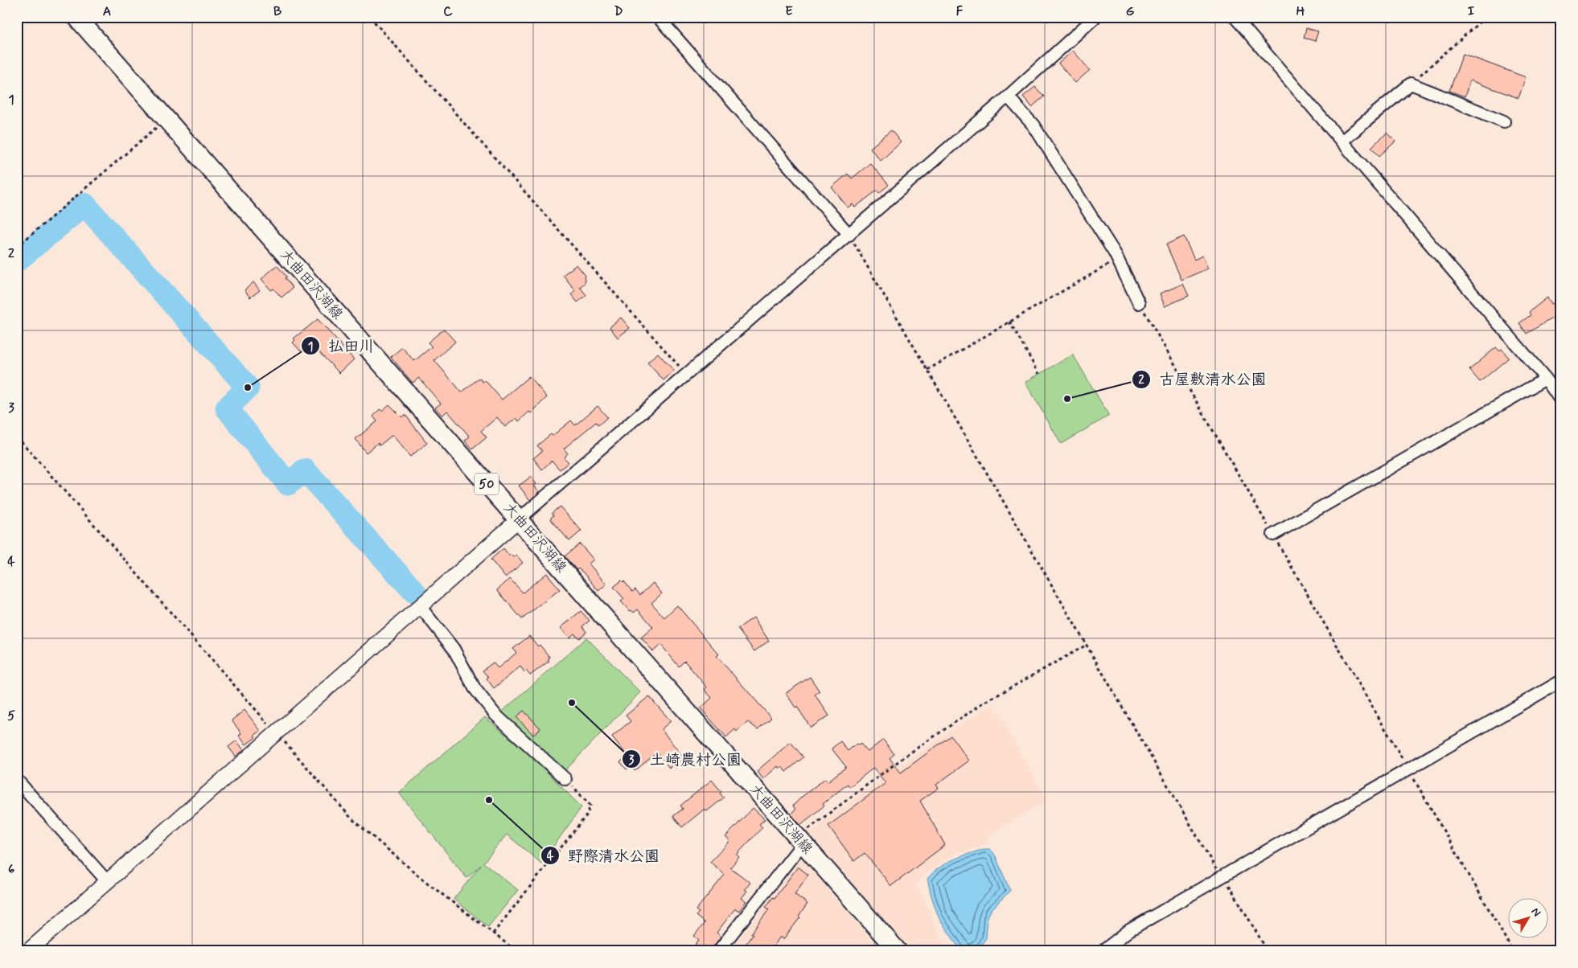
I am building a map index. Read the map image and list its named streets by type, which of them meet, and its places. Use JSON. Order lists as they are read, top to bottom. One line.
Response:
{"streets":{"main road":["大曲田沢湖線","50"]},"places":["払田川","古屋敷清水公園","土崎農村公園","野際清水公園"],"north":"top right","grid":{"columns":["A","B","C","D","E","F","G","H","I"],"rows":["1","2","3","4","5","6"]}}
